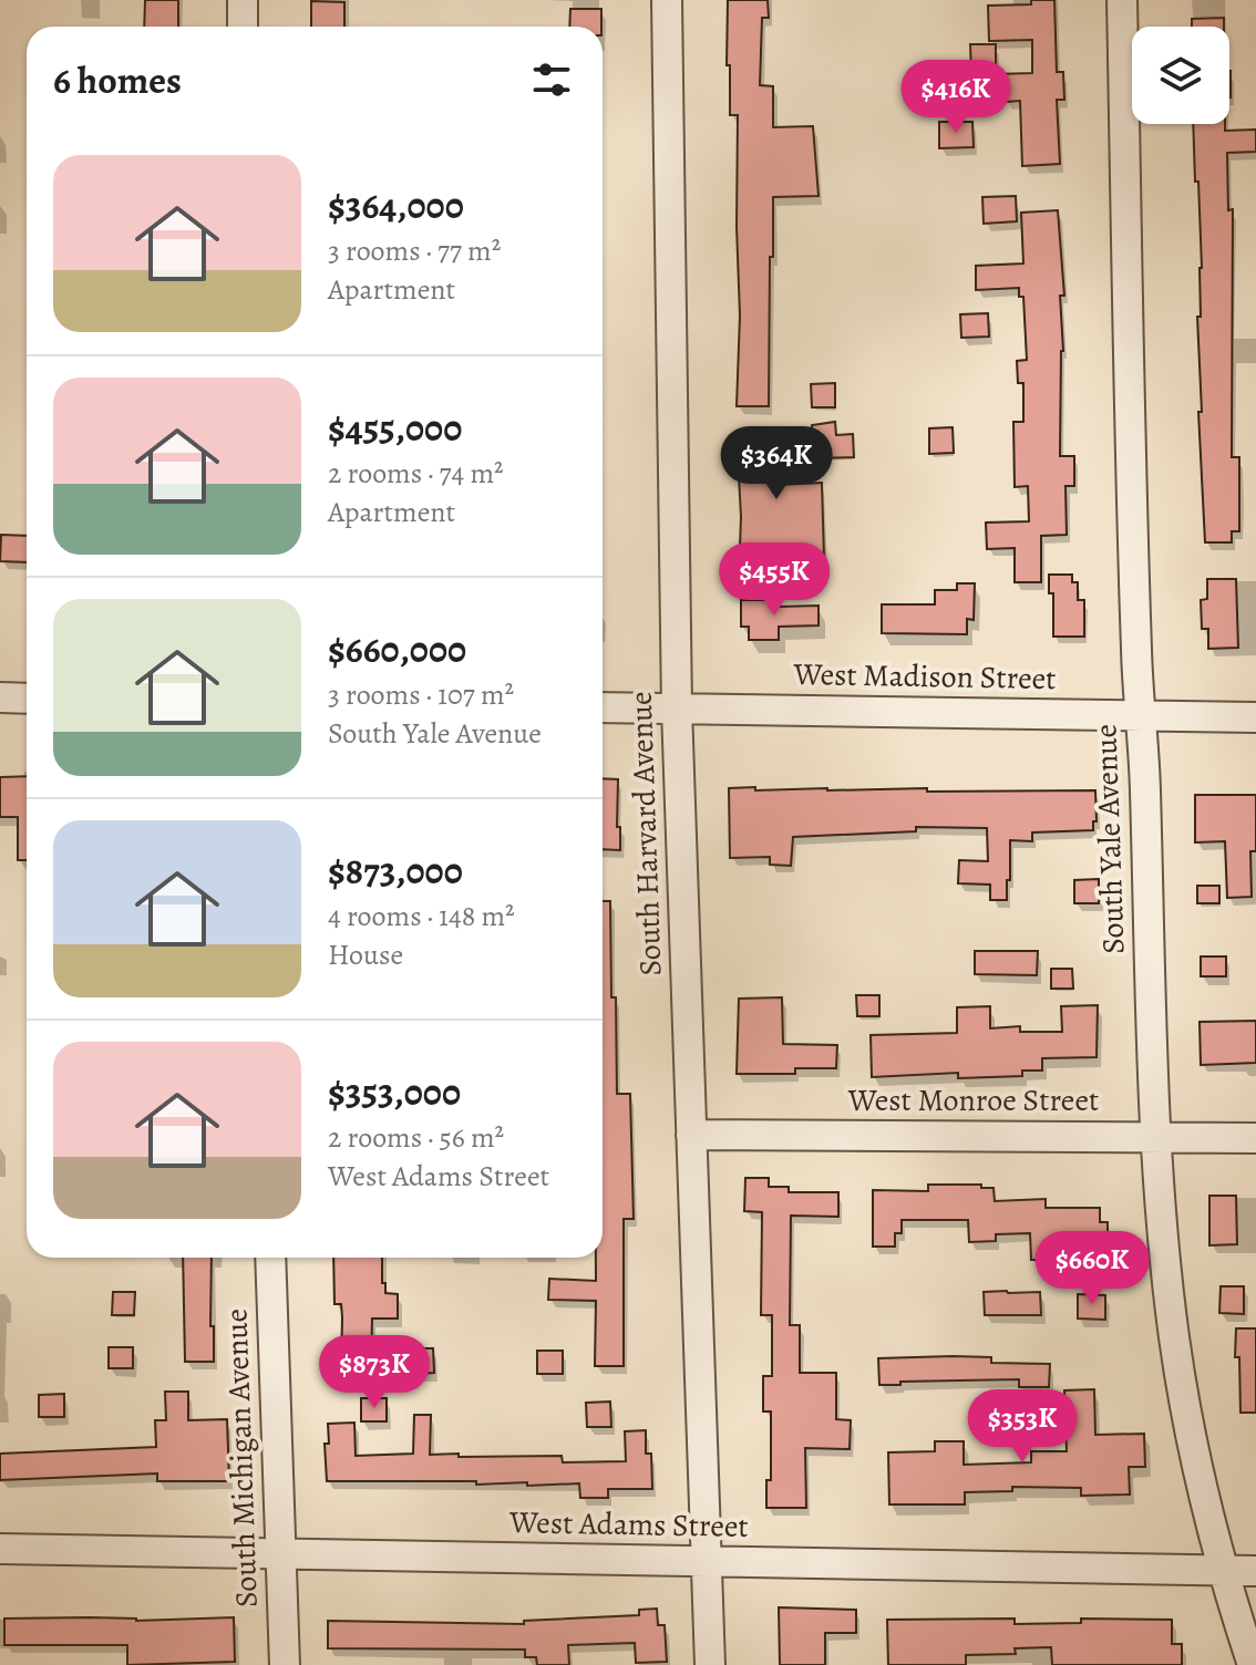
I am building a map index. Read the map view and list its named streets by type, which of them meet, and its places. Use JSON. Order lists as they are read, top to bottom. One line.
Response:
{"streets":{"street":["West Madison Street","South Harvard Avenue","South Yale Avenue","West Monroe Street","South Michigan Avenue","West Adams Street"]},"crossings":[["West Madison Street","South Harvard Avenue"],["West Madison Street","South Yale Avenue"],["South Harvard Avenue","West Monroe Street"],["South Harvard Avenue","West Adams Street"],["South Yale Avenue","West Monroe Street"],["South Yale Avenue","West Adams Street"],["South Michigan Avenue","West Adams Street"]],"page":{"heading":"6 homes","price":["$416K","$364K","$455K","$660K","$873K","$353K"],"list":[{"name":"$364,000","note":"3 rooms · 77 m² · Apartment"},{"name":"$455,000","note":"2 rooms · 74 m² · Apartment"},{"name":"$660,000","note":"3 rooms · 107 m² · South Yale Avenue"},{"name":"$873,000","note":"4 rooms · 148 m² · House"},{"name":"$353,000","note":"2 rooms · 56 m² · West Adams Street"}]}}
